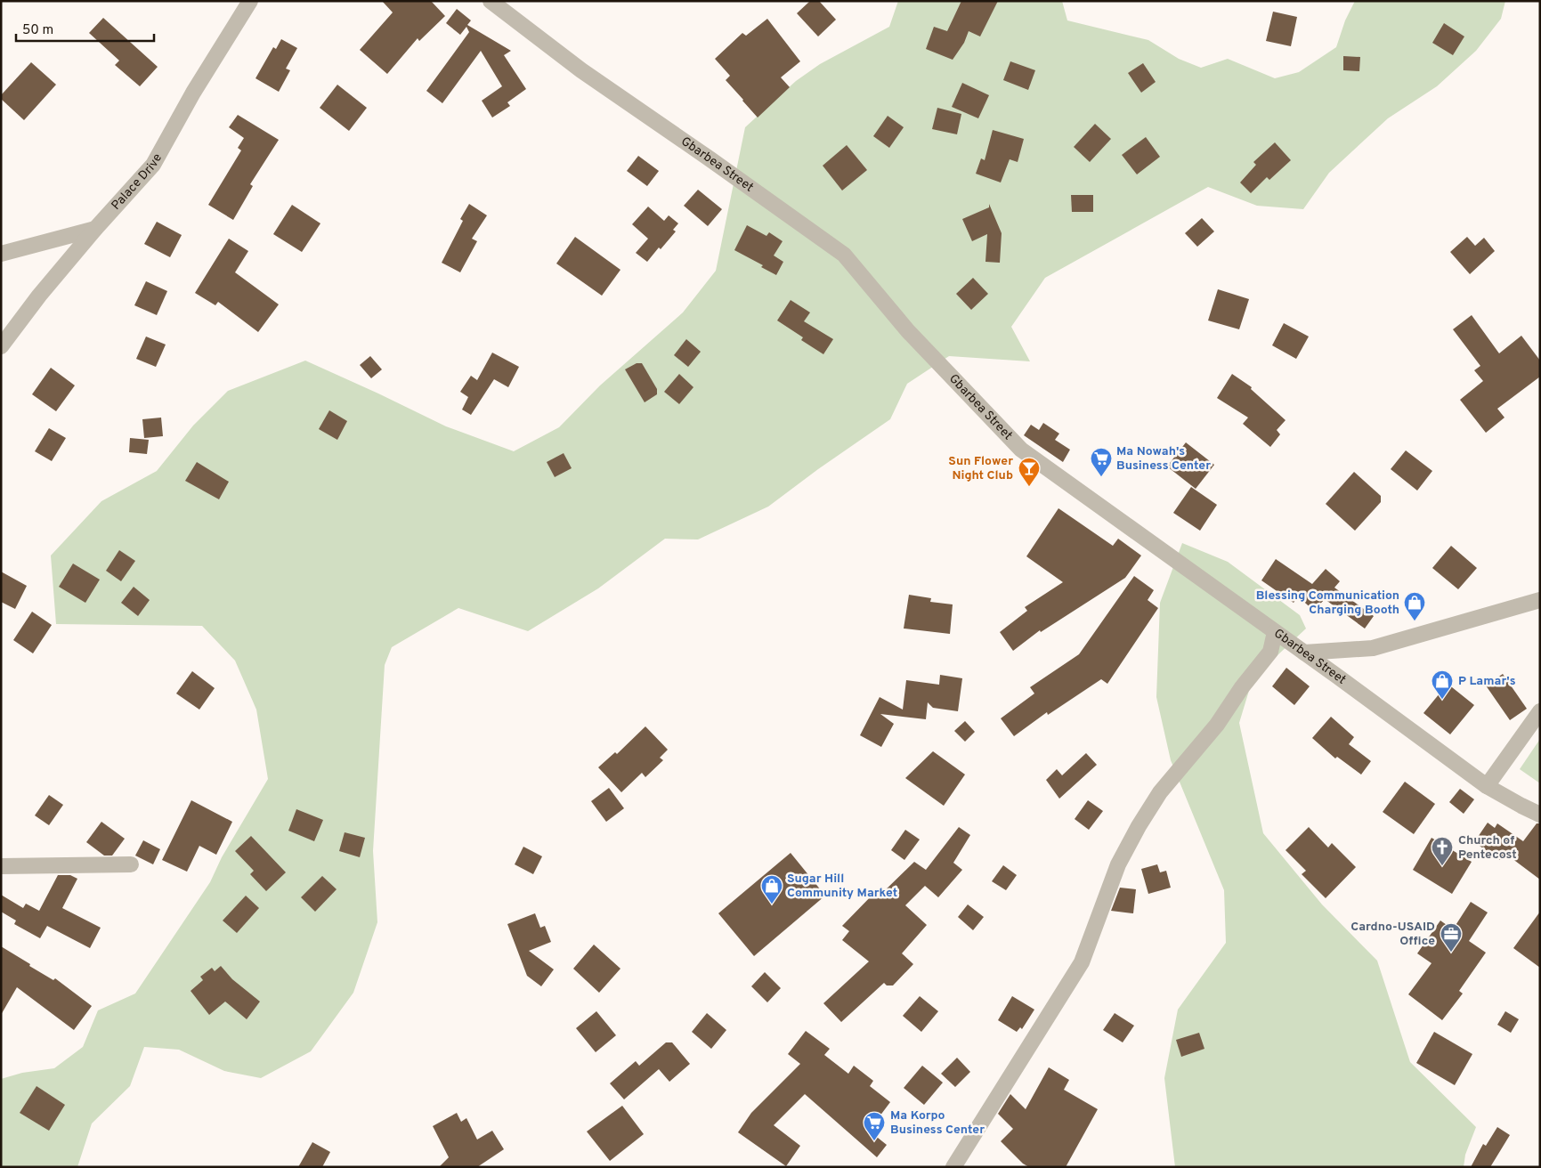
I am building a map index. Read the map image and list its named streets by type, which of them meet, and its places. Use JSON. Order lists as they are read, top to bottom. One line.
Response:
{"streets":{"street":["Gbarbea Street","Palace Drive"]},"places":{"supermarket":["Ma Nowah's Business Center","Ma Korpo Business Center"],"bar":["Sun Flower Night Club"],"shop":["Blessing Communication Charging Booth","P Lamar's","Sugar Hill Community Market"],"church":["Church of Pentecost"],"office":["Cardno-USAID Office"]},"scale_bar":"50 m"}
